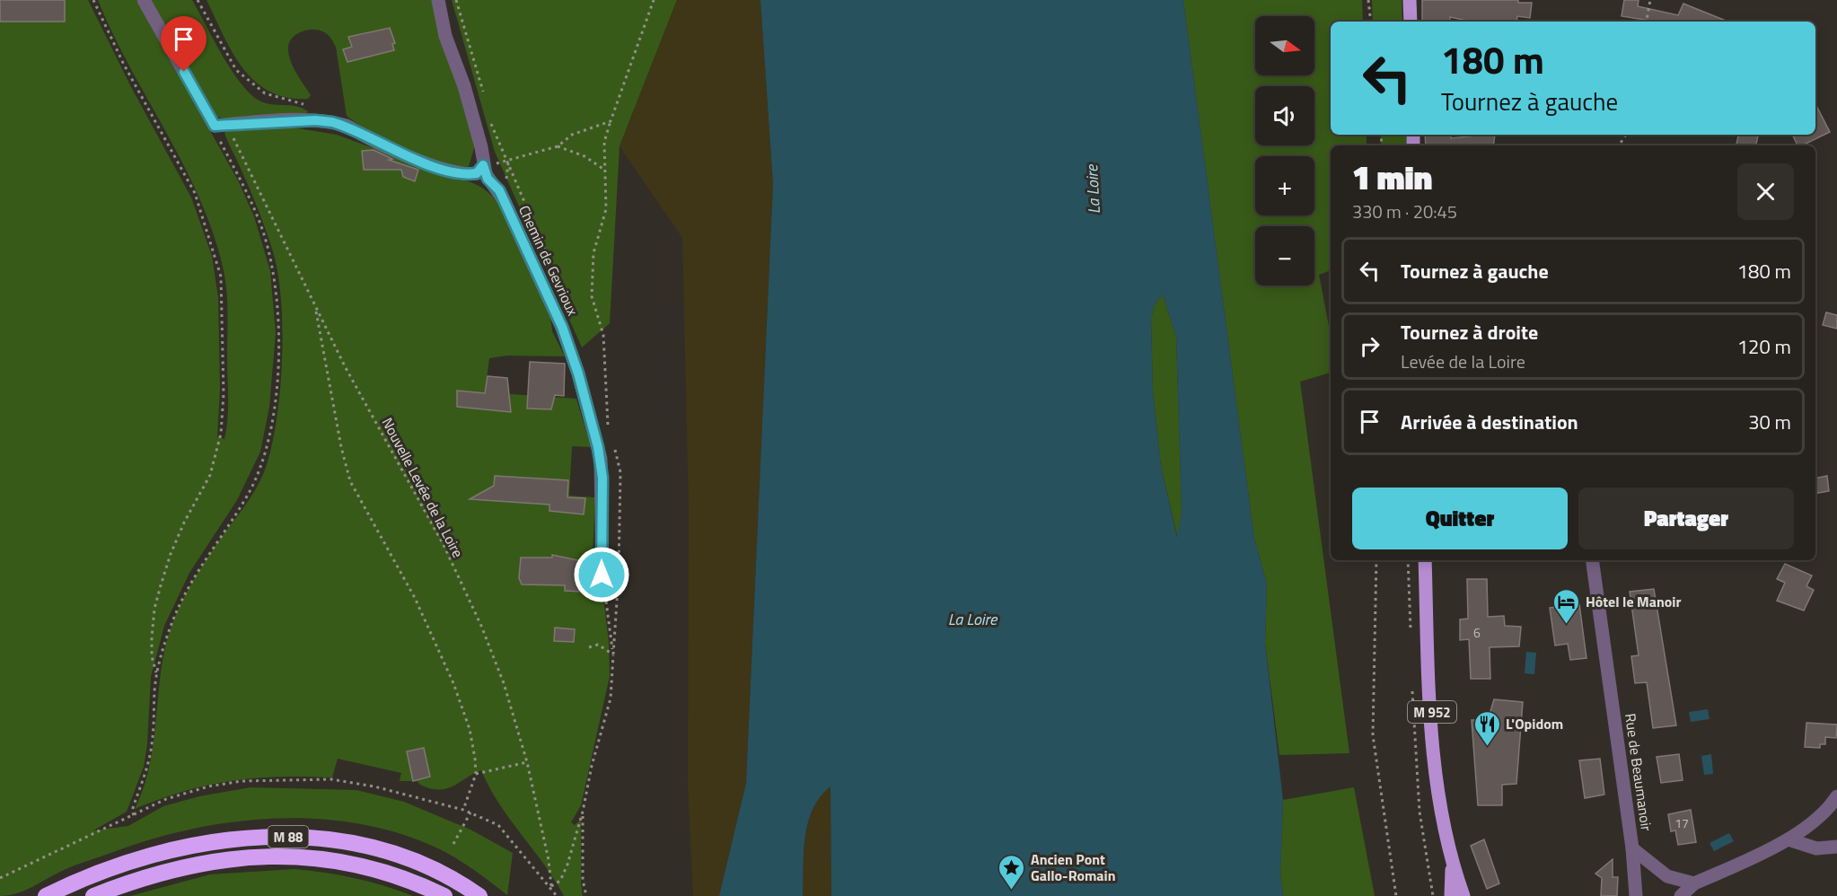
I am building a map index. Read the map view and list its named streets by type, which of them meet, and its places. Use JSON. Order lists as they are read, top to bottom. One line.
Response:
{"streets":{"highway":["M 88"],"main road":["M 952"],"street":["Chemin de Gevrioux","Rue de Beaumanoir"],"path":["Nouvelle Levée de la Loire"]},"water":["La Loire"],"places":{"hotel":["Hôtel le Manoir"],"restaurant":["L'Opidom"],"place":["Ancien Pont Gallo-Romain"]},"house_numbers":["6","17"],"north":"right","page":{"map_buttons":["+","−"],"turn":["180 m","Tournez à gauche"],"heading":["1 min","330 m · 20:45"],"list":[{"name":"Tournez à gauche","value":"180 m"},{"name":"Tournez à droite","note":"Levée de la Loire","value":"120 m"},{"name":"Arrivée à destination","value":"30 m"}],"buttons":["Quitter","Partager"]}}
